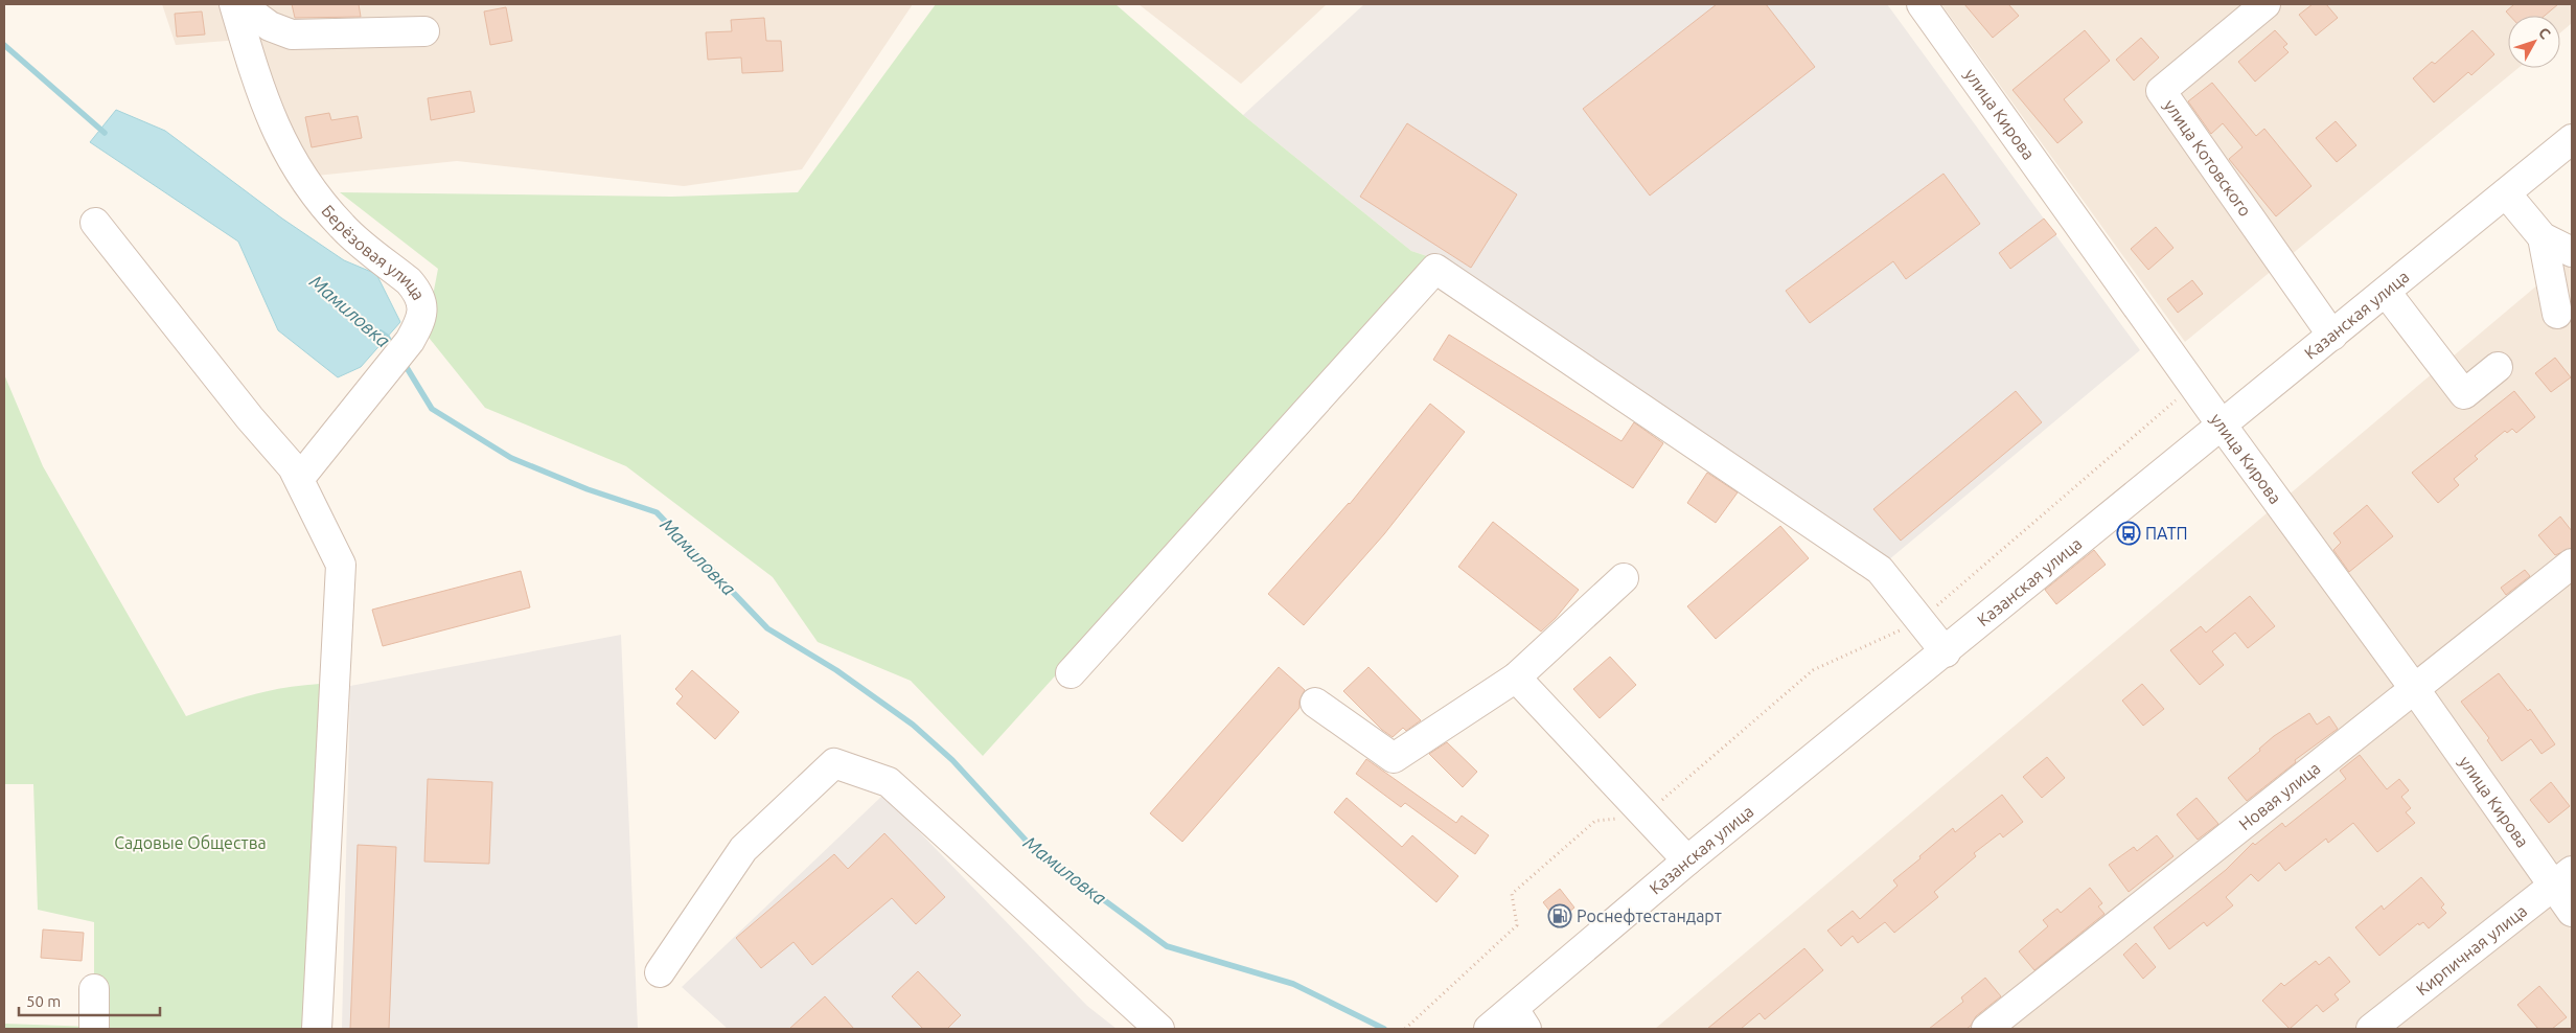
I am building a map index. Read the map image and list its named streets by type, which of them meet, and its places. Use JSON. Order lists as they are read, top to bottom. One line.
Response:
{"streets":{"street":["улица Кирова","улица Котовского","Берёзовая улица","Казанская улица","Новая улица","Кирпичная улица"]},"crossings":[["улица Кирова","Казанская улица"],["улица Кирова","Новая улица"],["улица Кирова","Кирпичная улица"],["улица Котовского","Казанская улица"]],"water":["Мамиловка"],"parks":["Садовые Общества"],"places":{"bus stop":["ПАТП"],"fuel station":["Роснефтестандарт"]},"scale_bar":"50 m","north":"top right"}
